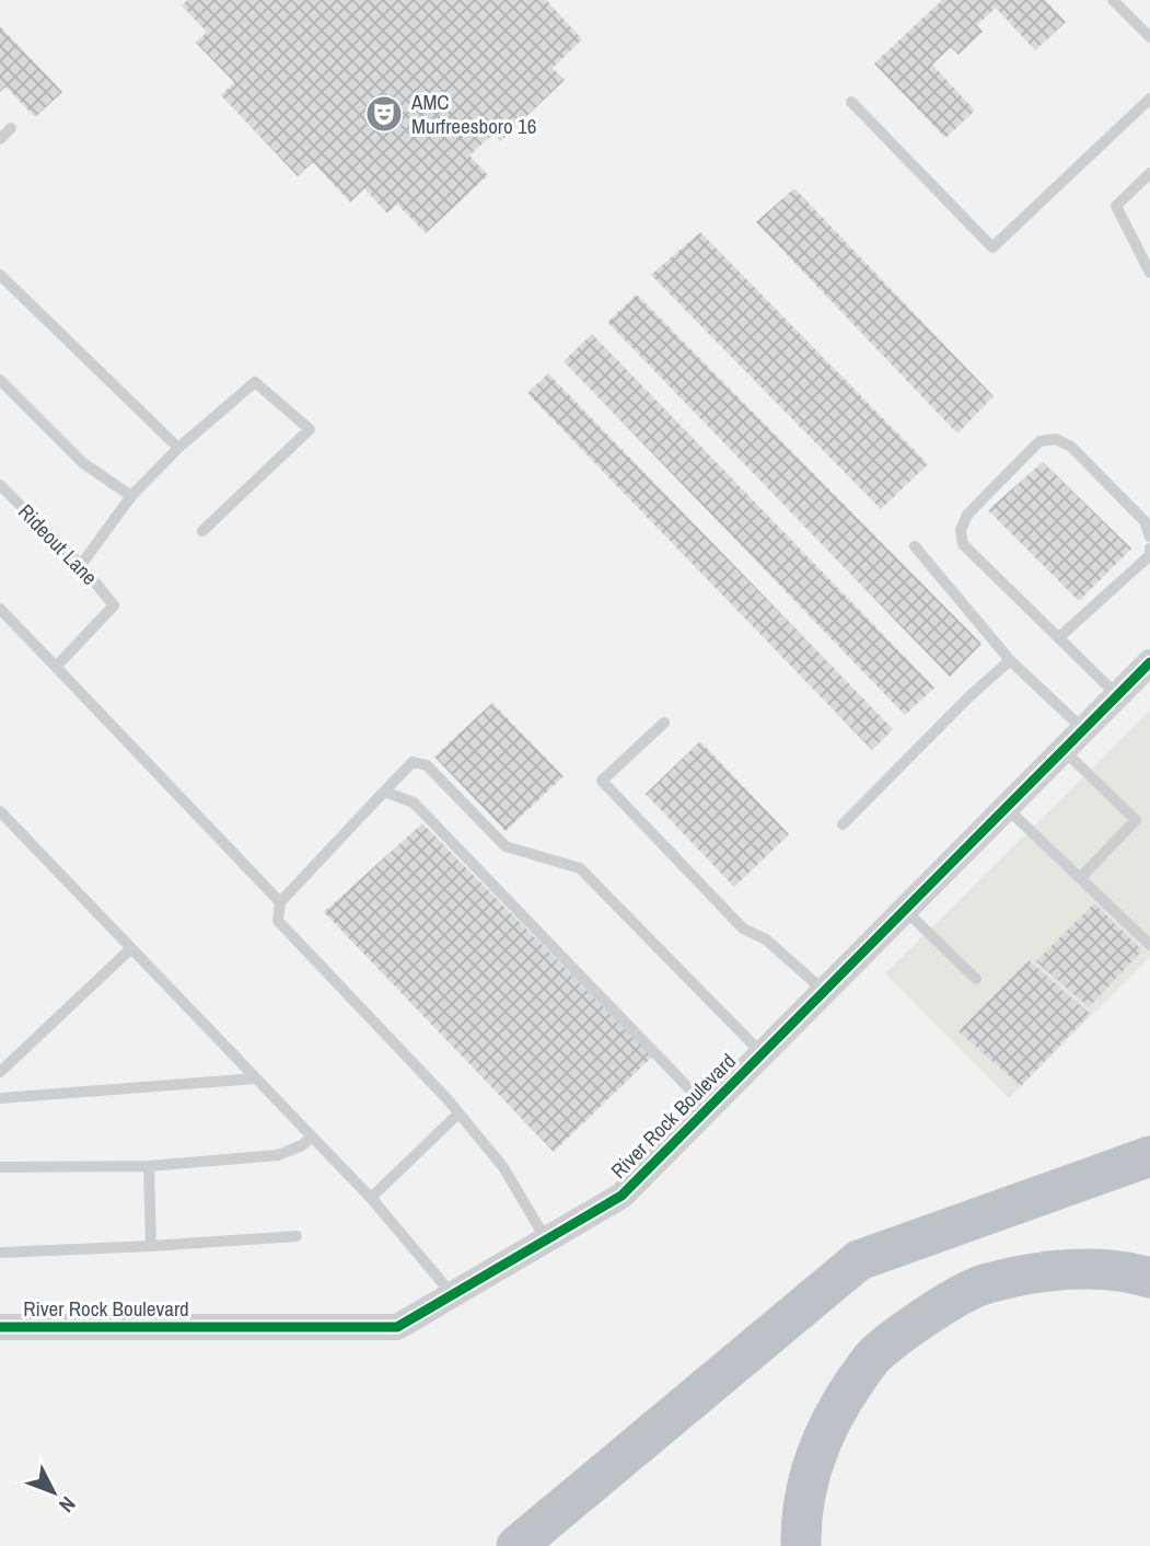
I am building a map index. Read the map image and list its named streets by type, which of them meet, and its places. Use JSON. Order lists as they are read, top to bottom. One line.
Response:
{"streets":{"street":["River Rock Boulevard"],"lane":["Rideout Lane"]},"places":{"theatre":["AMC Murfreesboro 16"]},"north":"bottom right"}
